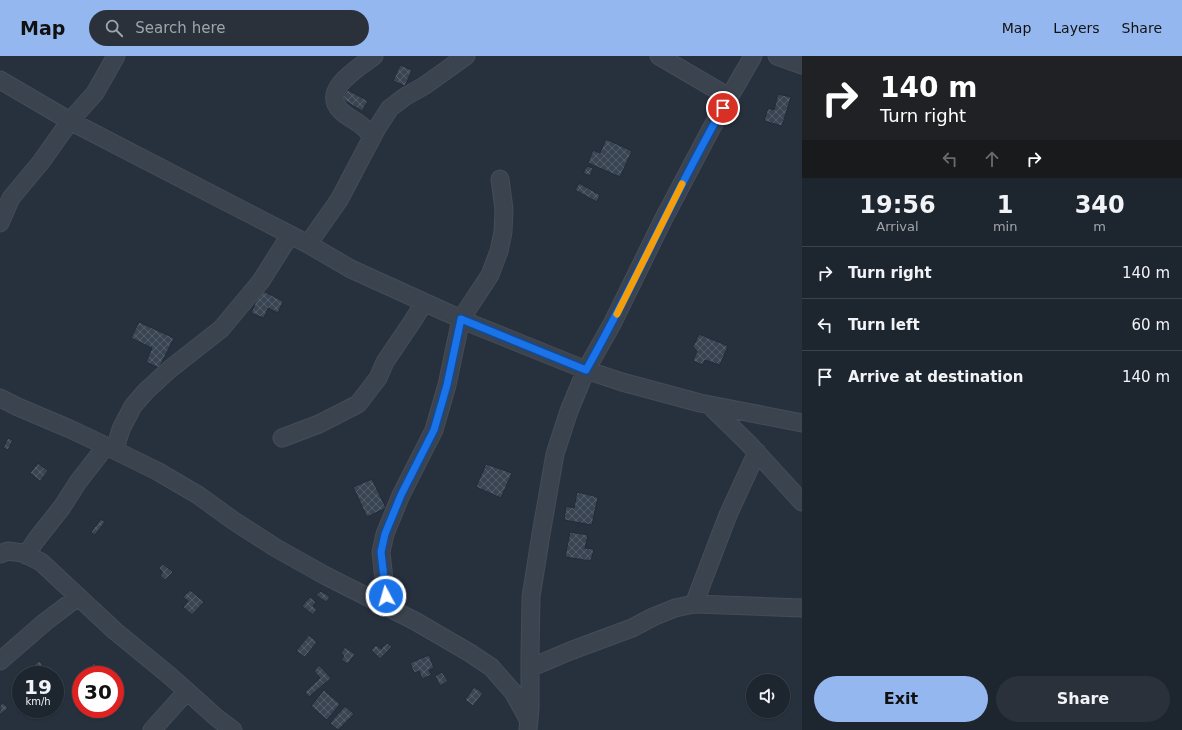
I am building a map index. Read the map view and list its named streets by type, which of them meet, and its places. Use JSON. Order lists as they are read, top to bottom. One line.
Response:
{"page":{"header":"Map","search":"Search here","nav":["Map","Layers","Share"],"turn":["140 m","Turn right"],"eta":["19:56","Arrival","1","min","340","m"],"list":[{"name":"Turn right","value":"140 m"},{"name":"Turn left","value":"60 m"},{"name":"Arrive at destination","value":"140 m"}],"speed":"19 km/h","limit":"30","buttons":["Exit","Share"]}}
